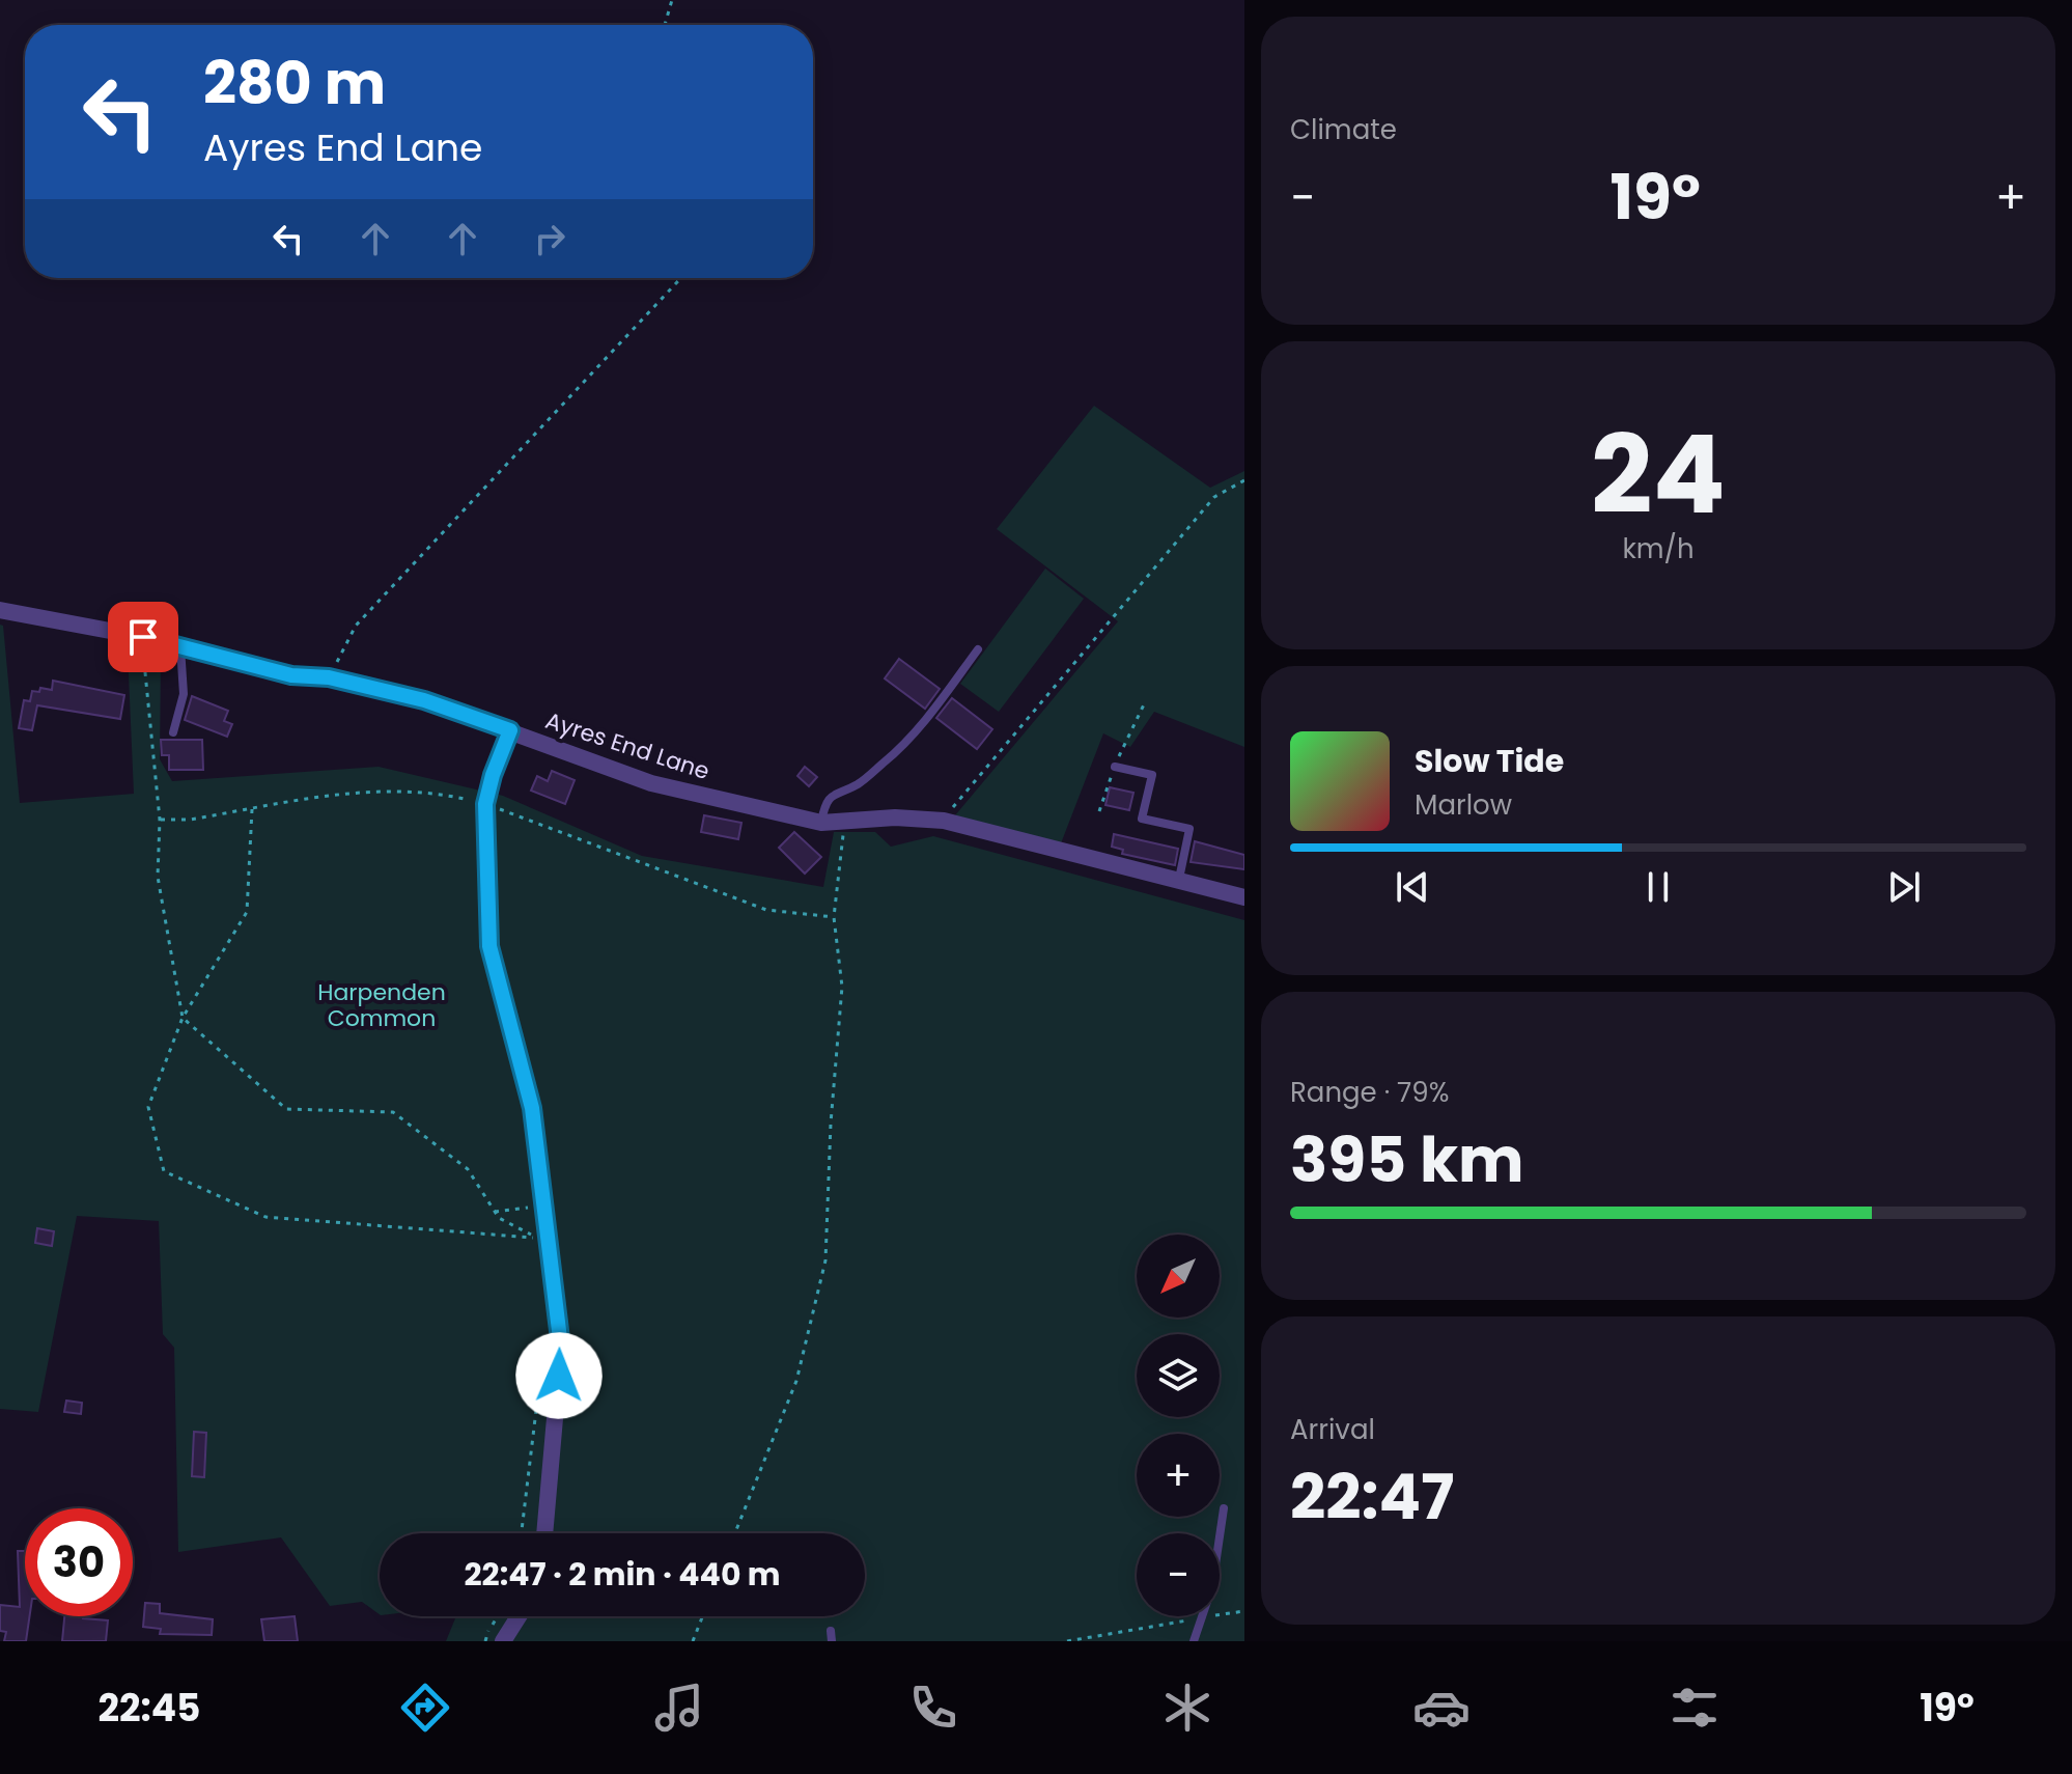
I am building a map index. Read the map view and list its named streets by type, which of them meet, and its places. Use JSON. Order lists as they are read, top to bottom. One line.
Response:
{"streets":{"street":["Ayres End Lane"]},"parks":["Harpenden Common"],"north":"bottom left","page":{"tile":["Climate",["24","km/h"],["Range · 79%","395 km"],["Arrival","22:47"]],"turn":["280 m","Ayres End Lane"],"heat":["−","19°","+"],"song":["Slow Tide","Marlow"],"map_buttons":["+","−"],"limit":"30","trip":"22:47 · 2 min · 440 m","tabs":["22:45","19°"]}}
